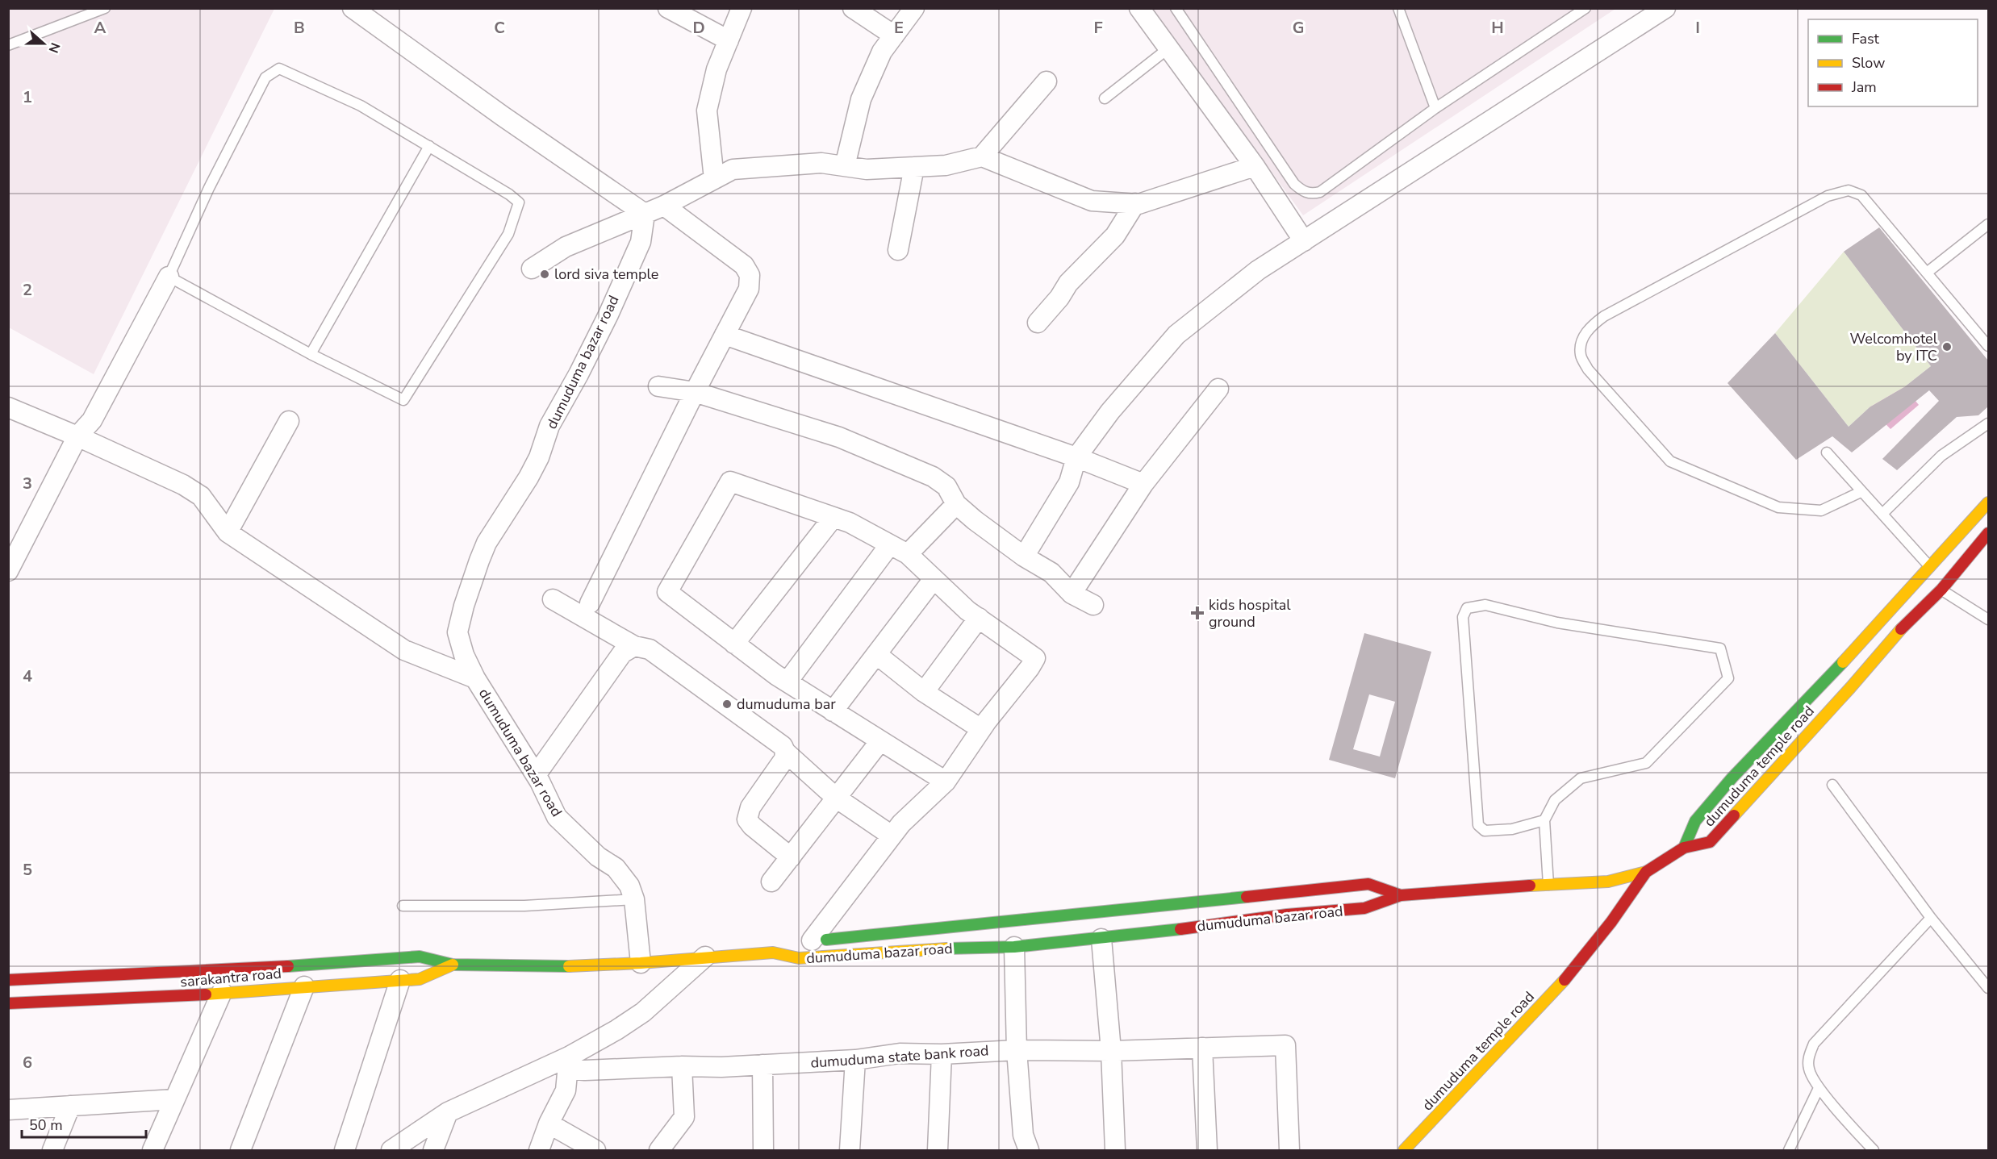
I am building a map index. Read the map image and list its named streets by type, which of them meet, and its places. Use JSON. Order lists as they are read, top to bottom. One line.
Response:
{"streets":{"street":["dumuduma bazar road","dumuduma temple road","sarakantra road","dumuduma state bank road"]},"crossings":[["dumuduma bazar road","dumuduma temple road"],["dumuduma bazar road","sarakantra road"]],"places":{"other":["lord siva temple","Welcomhotel by ITC","dumuduma bar"],"health":["kids hospital ground"]},"legend":["Fast","Slow","Jam"],"scale_bar":"50 m","north":"right","grid":{"columns":["A","B","C","D","E","F","G","H","I"],"rows":["1","2","3","4","5","6"]}}
